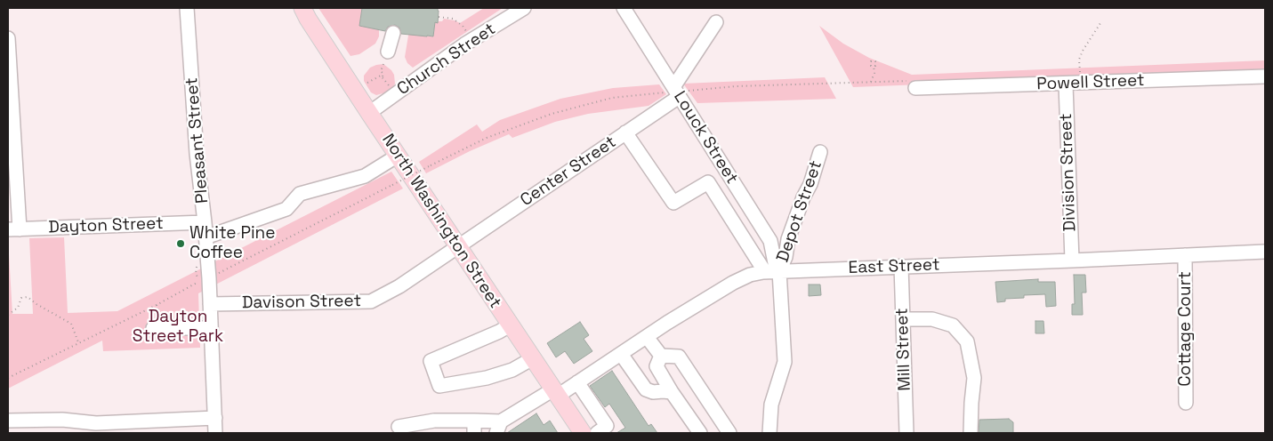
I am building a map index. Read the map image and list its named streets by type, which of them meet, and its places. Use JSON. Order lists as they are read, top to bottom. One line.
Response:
{"streets":{"main road":["North Washington Street"],"street":["Church Street","Powell Street","Louck Street","Pleasant Street","Center Street","Division Street","Depot Street","Dayton Street","East Street","Davison Street","Cottage Court","Mill Street"]},"crossings":[["Church Street","North Washington Street"],["Powell Street","Division Street"],["Louck Street","Center Street"],["Louck Street","Depot Street"],["Louck Street","East Street"],["Pleasant Street","Dayton Street"],["Pleasant Street","Davison Street"],["Center Street","North Washington Street"],["Center Street","Davison Street"],["Division Street","East Street"],["Depot Street","East Street"],["North Washington Street","East Street"],["North Washington Street","Davison Street"],["East Street","Cottage Court"],["East Street","Mill Street"]],"parks":["Dayton Street Park"],"places":["White Pine Coffee"]}
